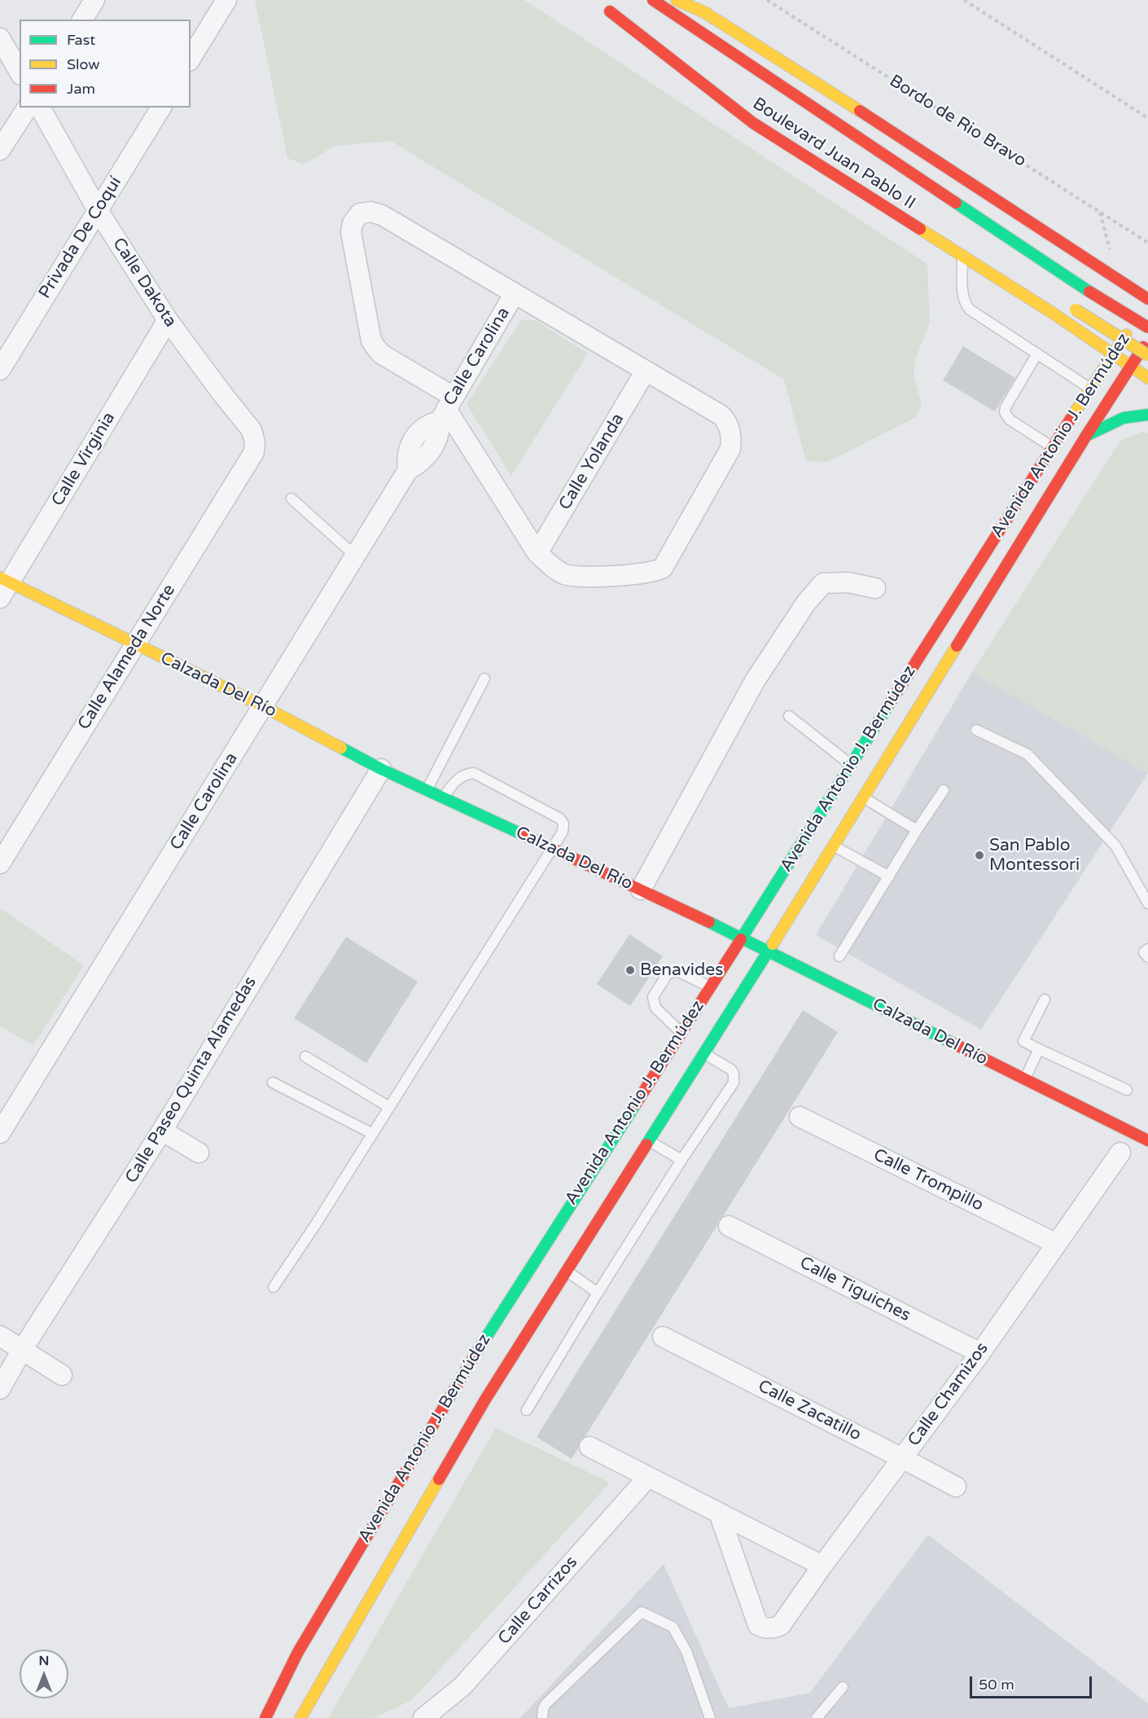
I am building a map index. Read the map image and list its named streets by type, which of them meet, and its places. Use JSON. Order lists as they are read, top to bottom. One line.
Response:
{"streets":{"main road":["Boulevard Juan Pablo II","Avenida Antonio J. Bermúdez","Calzada Del Río"],"street":["Privada De Coquí","Calle Dakota","Calle Carolina","Calle Virginia","Calle Yolanda","Calle Alameda Norte","Calle Paseo Quinta Alamedas","Calle Trompillo","Calle Tiguiches","Calle Chamizos","Calle Zacatillo","Calle Carrizos"],"path":["Bordo de Rio Bravo"]},"crossings":[["Privada De Coquí","Calle Dakota"],["Calle Dakota","Calle Virginia"],["Calle Dakota","Calle Alameda Norte"],["Calle Carolina","Calzada Del Río"],["Avenida Antonio J. Bermúdez","Calzada Del Río"],["Calle Virginia","Calzada Del Río"],["Calle Alameda Norte","Calzada Del Río"],["Calzada Del Río","Calle Paseo Quinta Alamedas"],["Calle Trompillo","Calle Chamizos"],["Calle Tiguiches","Calle Chamizos"],["Calle Chamizos","Calle Zacatillo"]],"places":["San Pablo Montessori","Benavides"],"legend":["Fast","Slow","Jam"],"scale_bar":"50 m","north":"top"}
